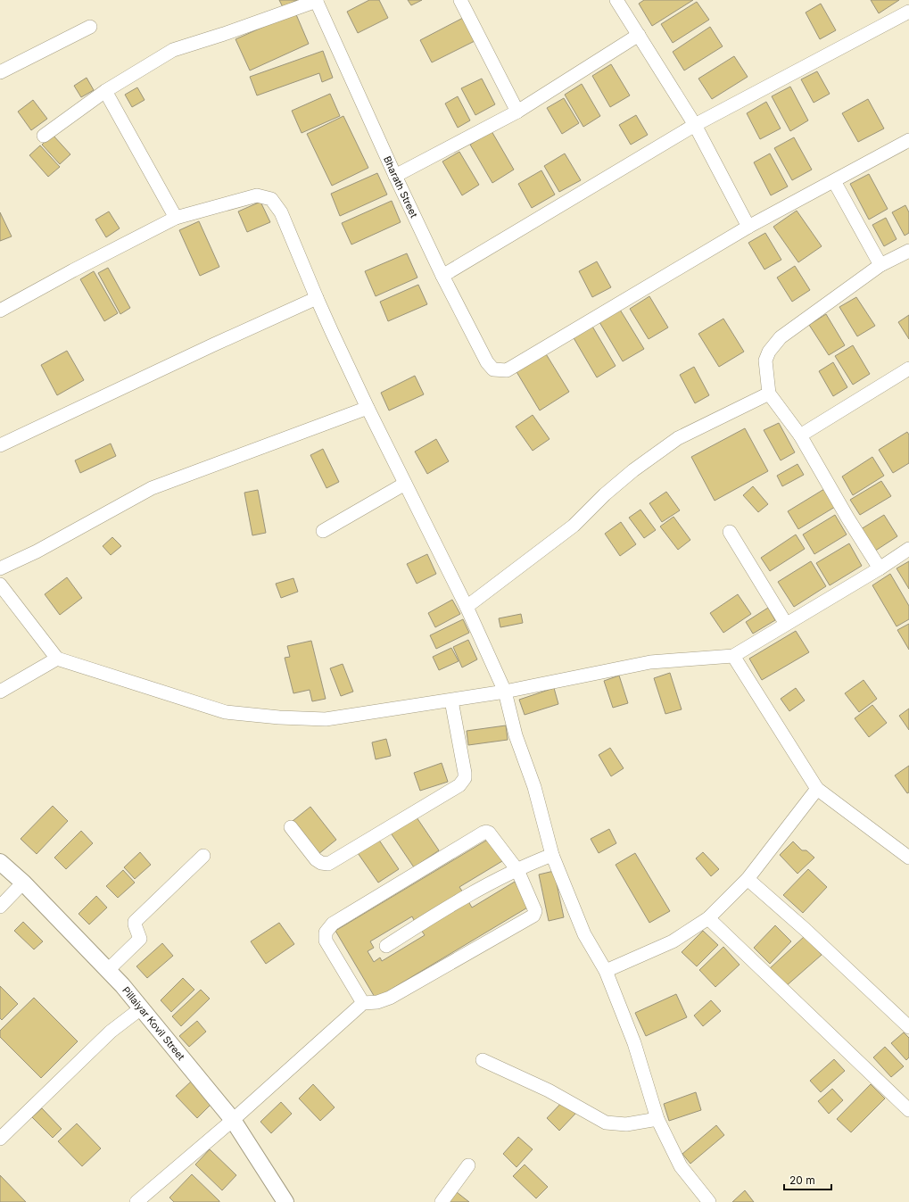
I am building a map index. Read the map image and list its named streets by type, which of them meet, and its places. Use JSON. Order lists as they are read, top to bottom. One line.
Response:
{"streets":{"street":["Bharath Street","Pillaiyar Kovil Street"]},"scale_bar":"20 m"}
